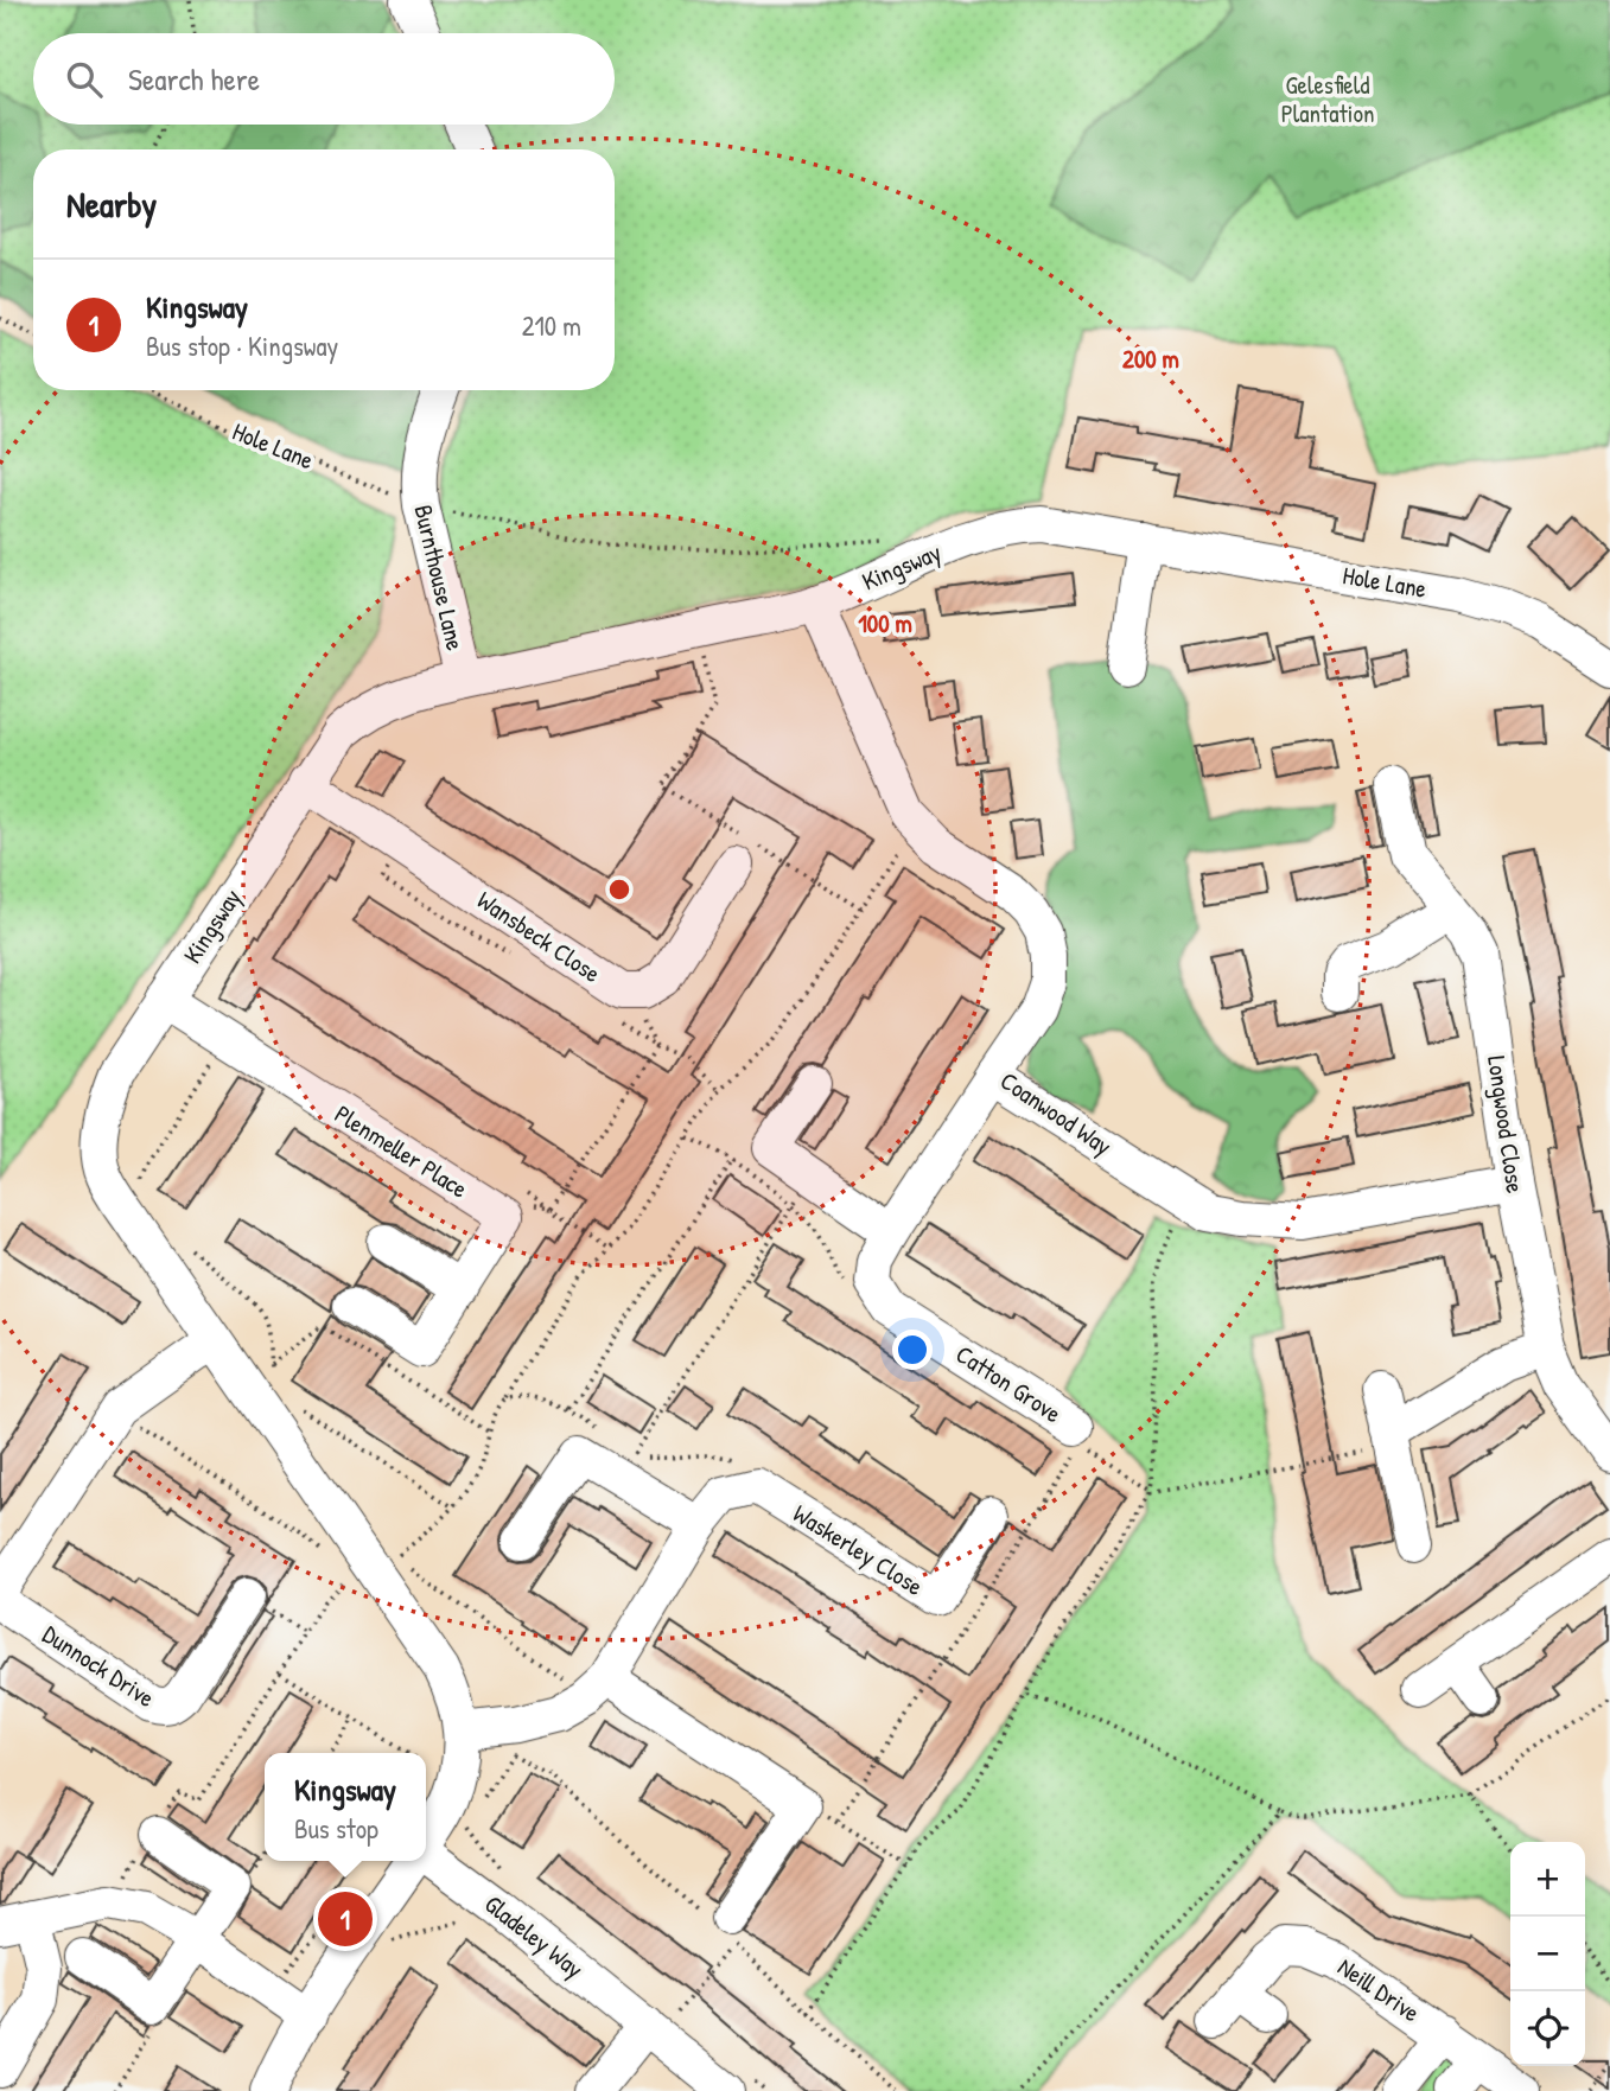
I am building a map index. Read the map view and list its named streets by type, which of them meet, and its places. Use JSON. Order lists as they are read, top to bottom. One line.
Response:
{"streets":{"street":["Hole Lane","Kingsway","Burnthouse Lane","Wansbeck Close","Coanwood Way","Longwood Close","Plenmeller Place","Catton Grove","Waskerley Close","Dunnock Drive","Gladeley Way","Neill Drive"]},"crossings":[["Hole Lane","Kingsway"],["Hole Lane","Burnthouse Lane"],["Kingsway","Burnthouse Lane"],["Kingsway","Wansbeck Close"],["Kingsway","Coanwood Way"],["Kingsway","Plenmeller Place"],["Coanwood Way","Longwood Close"],["Coanwood Way","Catton Grove"]],"parks":["Gelesfield Plantation"],"page":{"search":"Search here","heading":"Nearby","list":[{"mark":"1","name":"Kingsway","note":"Bus stop · Kingsway","value":"210 m"}],"popup":["Kingsway","Bus stop"],"map_buttons":["+","−"],"pins":"1"},"rings":["200 m","100 m"]}
